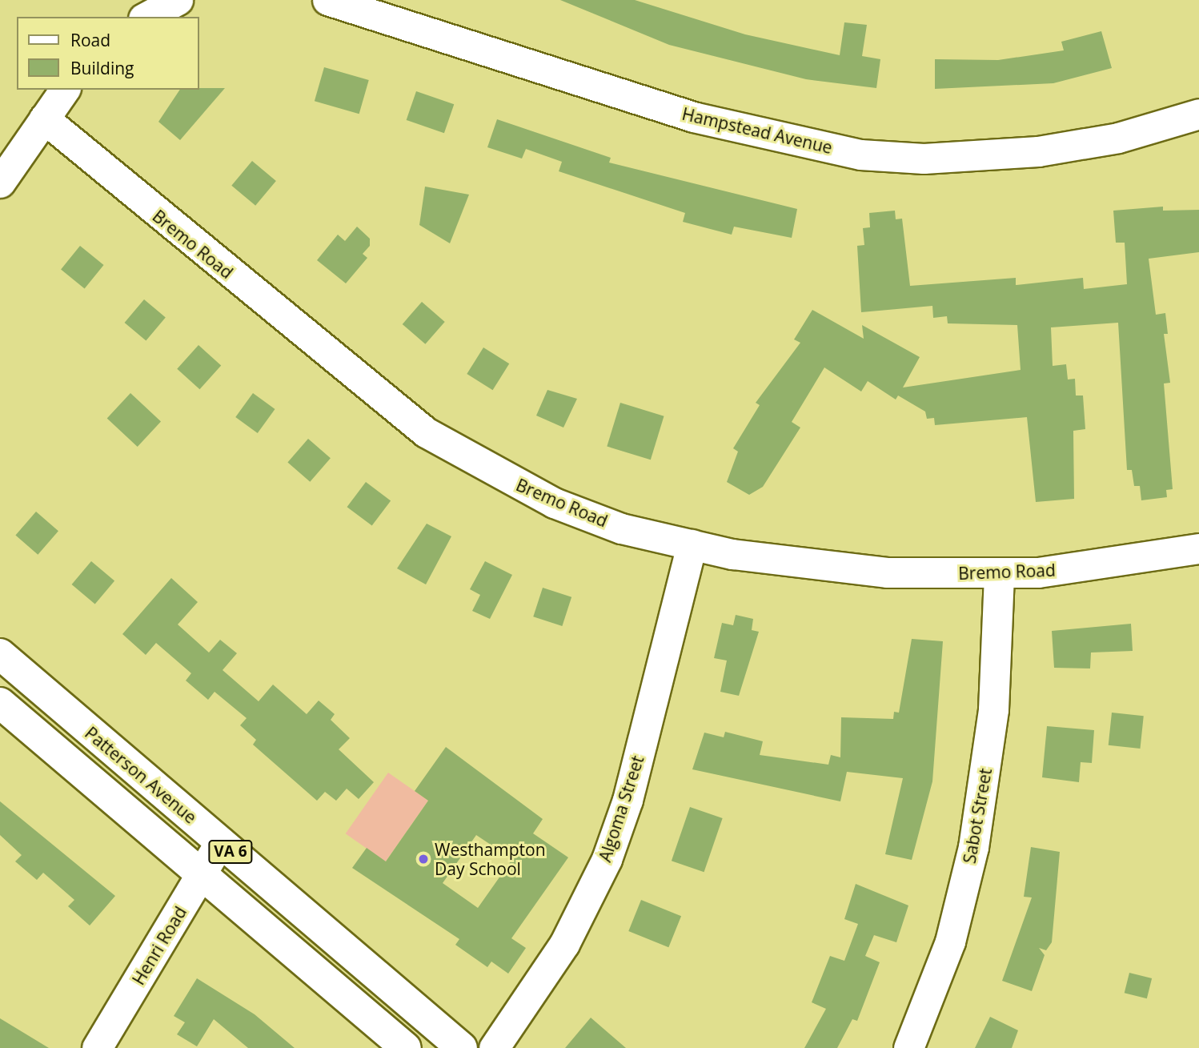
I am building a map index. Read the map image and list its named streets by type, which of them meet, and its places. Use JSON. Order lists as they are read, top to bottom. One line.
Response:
{"streets":{"main road":["Patterson Avenue","VA 6"],"street":["Hampstead Avenue","Bremo Road","Algoma Street","Sabot Street","Henri Road"]},"crossings":[["Bremo Road","Algoma Street"],["Bremo Road","Sabot Street"],["Patterson Avenue","Henri Road"],["VA 6","Henri Road"]],"places":["Westhampton Day School"],"legend":["Road","Building"]}
